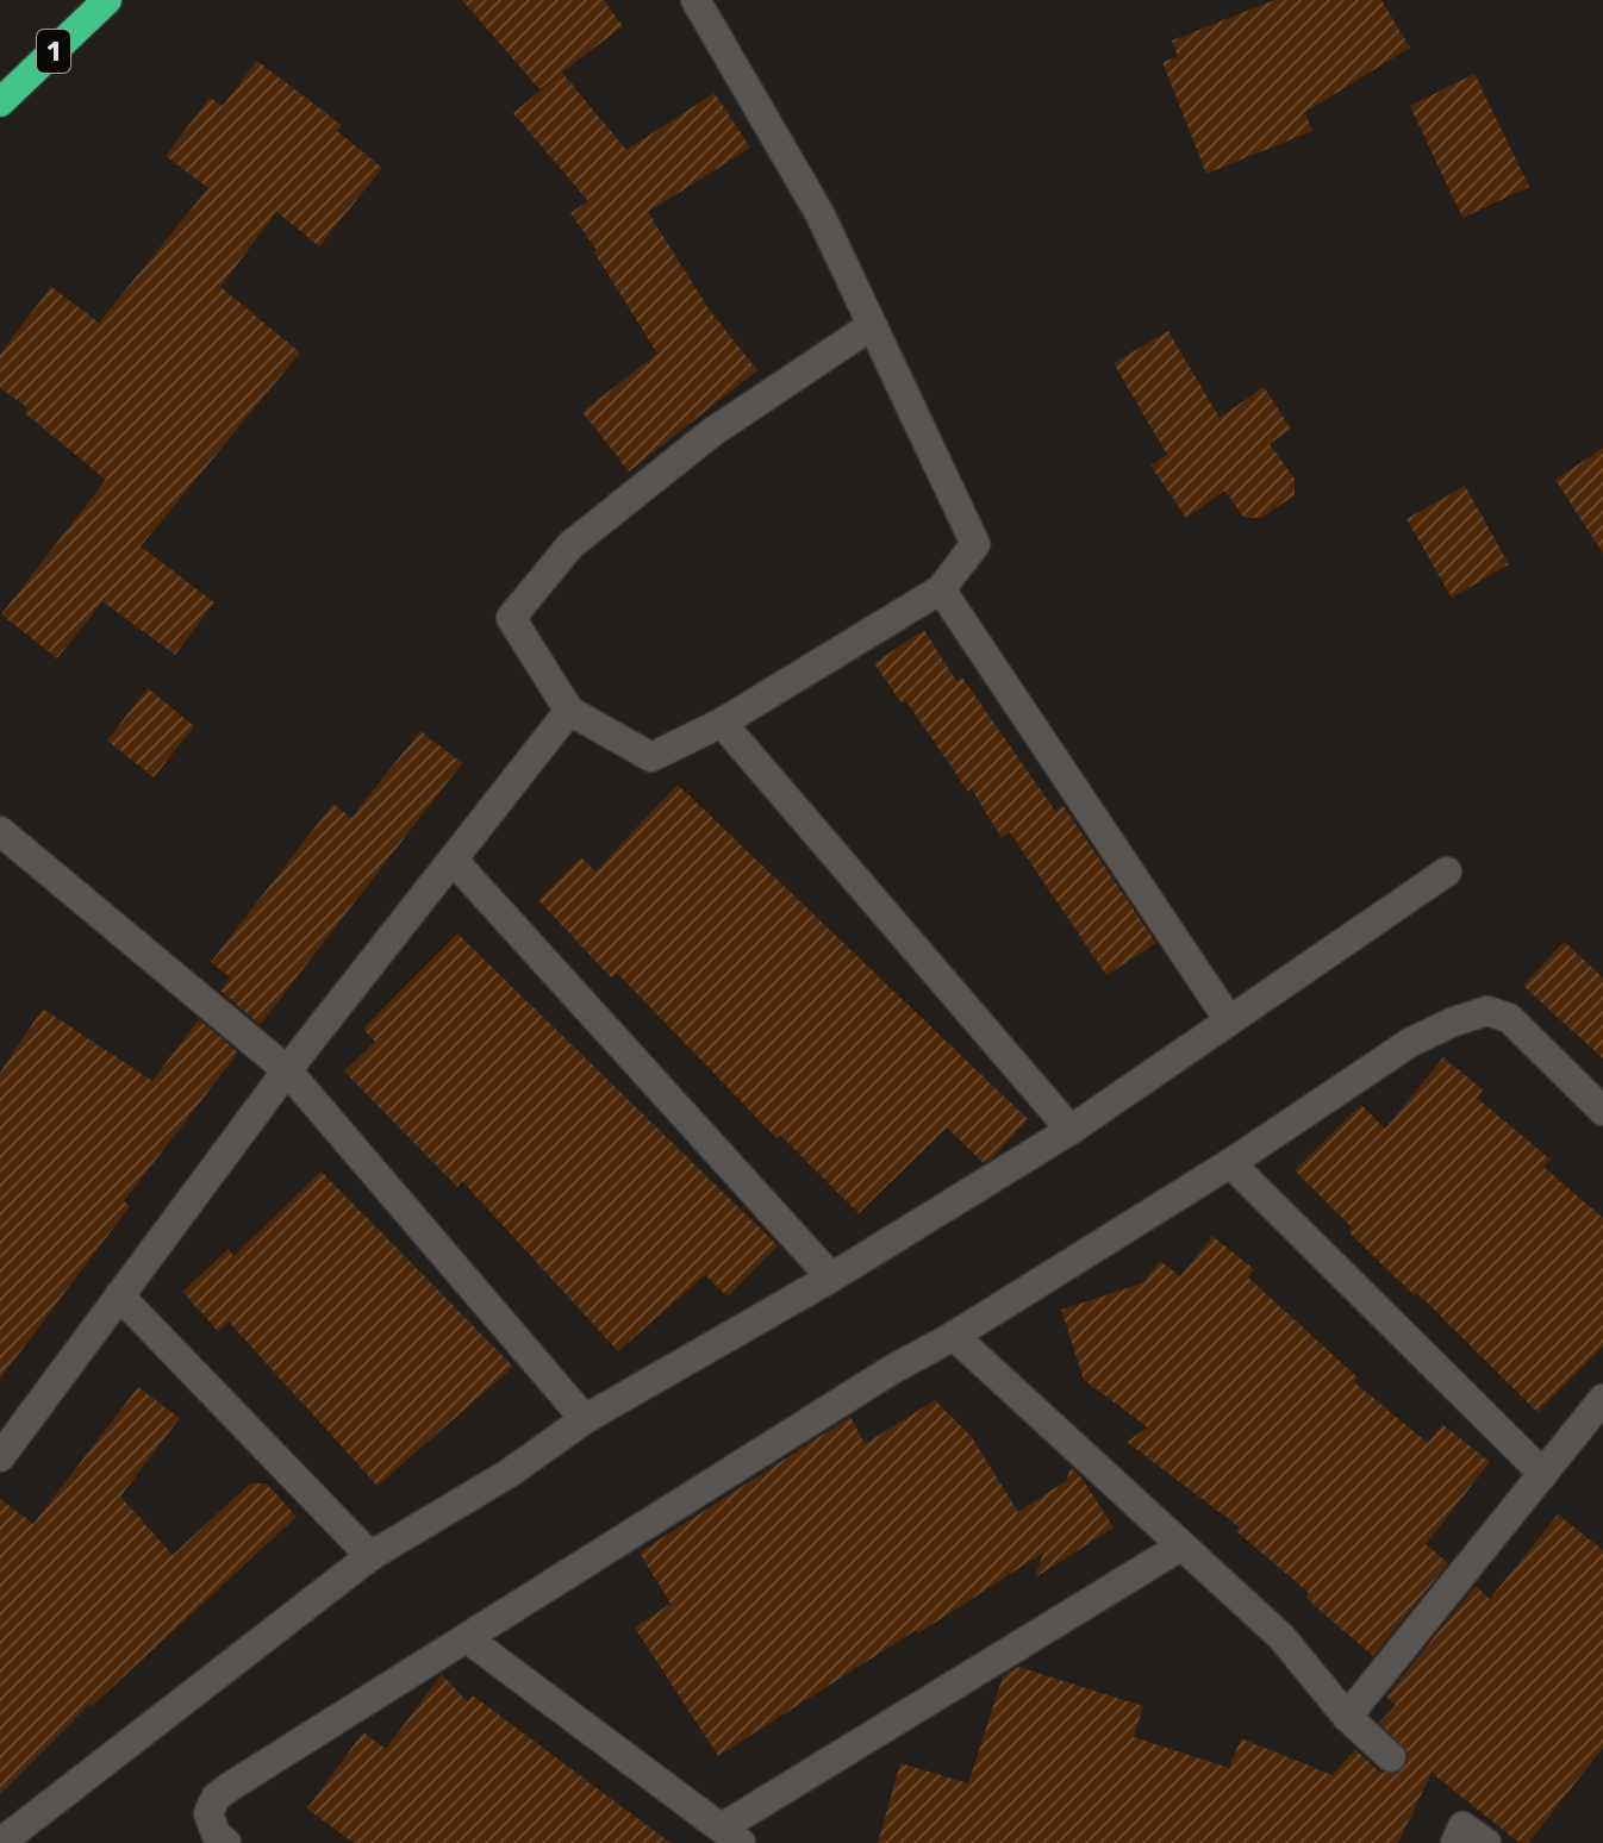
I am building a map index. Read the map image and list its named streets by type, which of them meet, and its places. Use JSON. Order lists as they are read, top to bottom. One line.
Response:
{"streets":{"highway":["1"]}}
